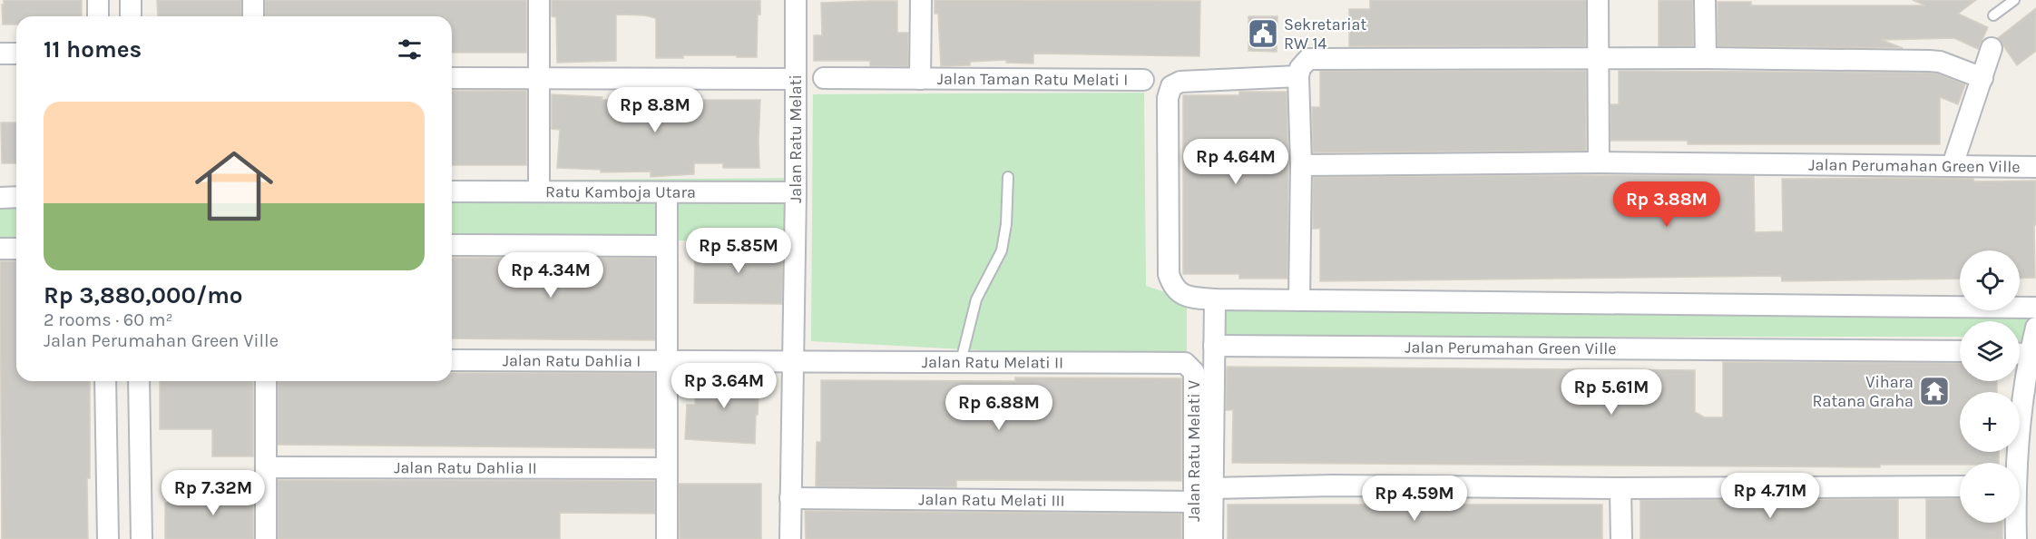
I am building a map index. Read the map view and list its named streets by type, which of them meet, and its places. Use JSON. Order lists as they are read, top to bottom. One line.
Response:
{"streets":{"street":["Jalan Taman Ratu Melati I","Jalan Ratu Melati","Jalan Perumahan Green Ville","Ratu Kamboja Utara","Jalan Ratu Dahlia I","Jalan Ratu Melati II","Jalan Ratu Melati V","Jalan Ratu Dahlia II","Jalan Ratu Melati III"]},"crossings":[["Jalan Ratu Melati","Ratu Kamboja Utara"],["Jalan Ratu Melati","Jalan Ratu Dahlia I"],["Jalan Ratu Melati","Jalan Ratu Melati II"],["Jalan Ratu Melati","Jalan Ratu Melati III"],["Jalan Ratu Dahlia I","Jalan Ratu Melati II"],["Jalan Ratu Melati II","Jalan Ratu Melati V"],["Jalan Ratu Melati V","Jalan Ratu Melati III"]],"places":{"public building":["Sekretariat RW 14"],"temple":["Vihara Ratana Graha"]},"page":{"heading":"11 homes","list":[{"name":"Rp 3,880,000/mo","note":"2 rooms · 60 m² · Jalan Perumahan Green Ville"}],"price":["Rp 8.8M","Rp 4.64M","Rp 3.88M","Rp 5.85M","Rp 4.34M","Rp 3.64M","Rp 5.61M","Rp 6.88M","Rp 7.32M","Rp 4.71M","Rp 4.59M"],"map_buttons":["+","−"]}}
